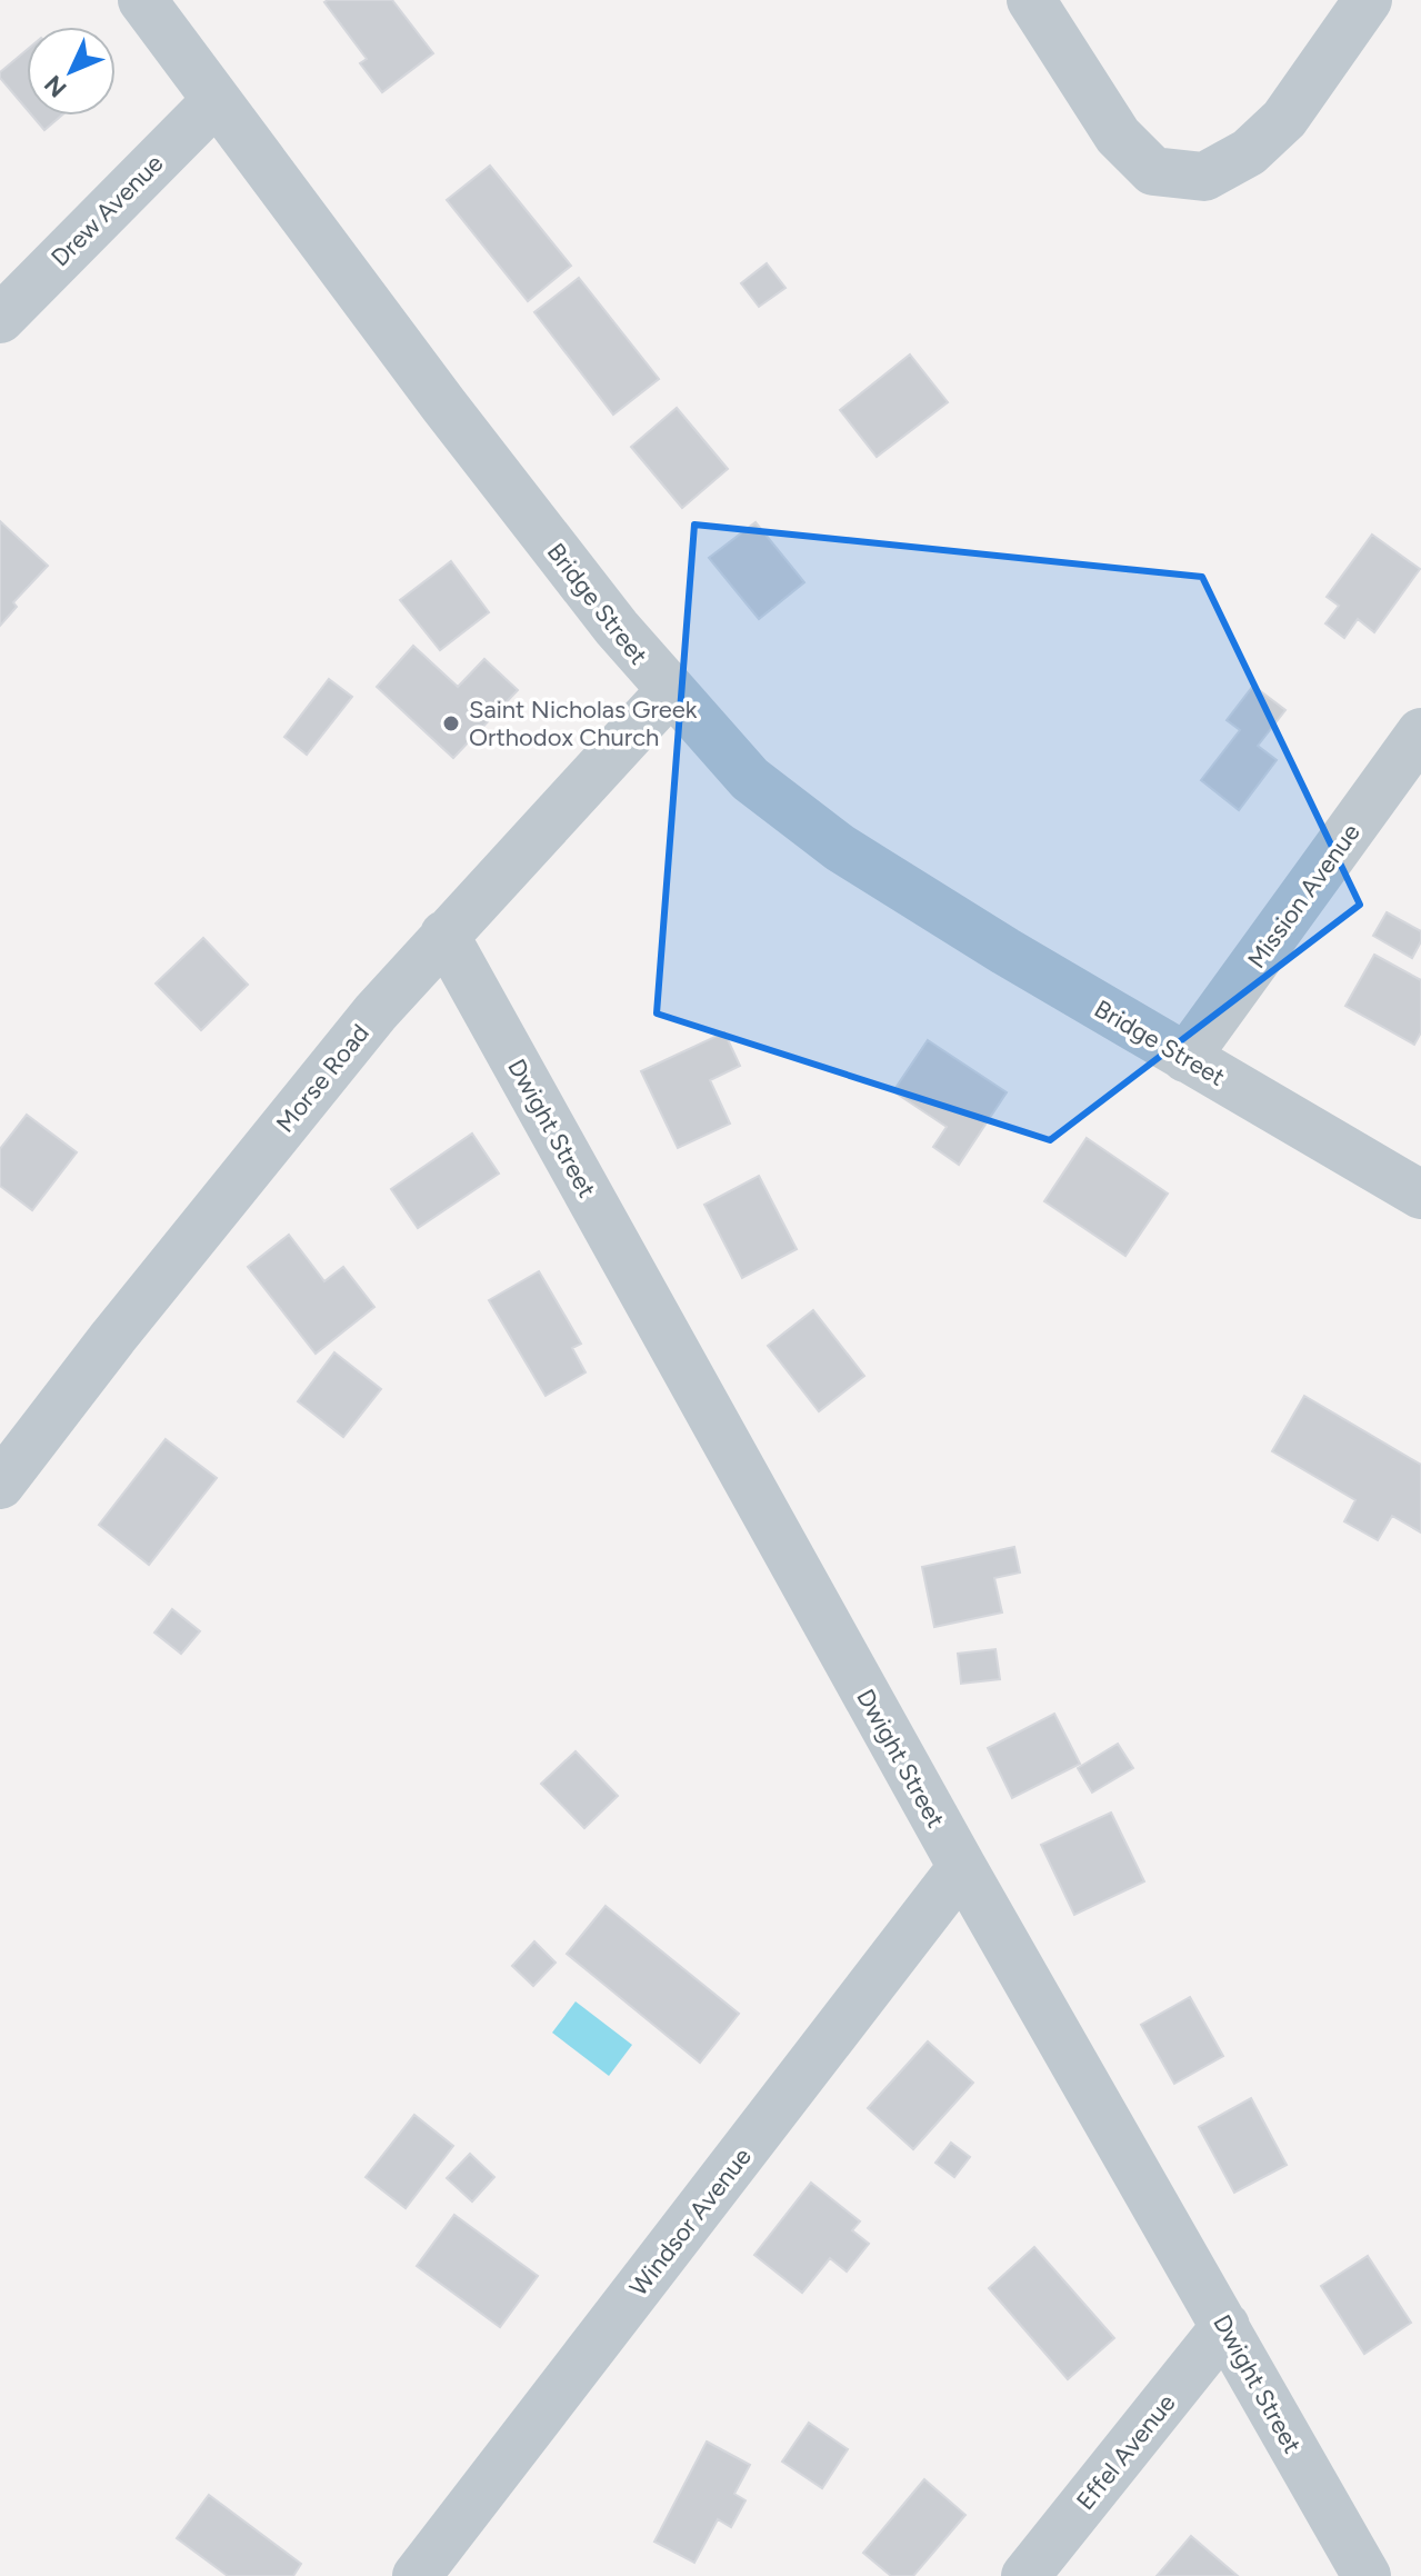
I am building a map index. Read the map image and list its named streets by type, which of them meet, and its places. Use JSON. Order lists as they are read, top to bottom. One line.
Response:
{"streets":{"street":["Drew Avenue","Bridge Street","Mission Avenue","Morse Road","Dwight Street","Windsor Avenue","Effel Avenue"]},"crossings":[["Drew Avenue","Bridge Street"],["Bridge Street","Mission Avenue"],["Bridge Street","Morse Road"],["Morse Road","Dwight Street"],["Dwight Street","Windsor Avenue"],["Dwight Street","Effel Avenue"]],"places":["Saint Nicholas Greek Orthodox Church"],"north":"bottom left"}
